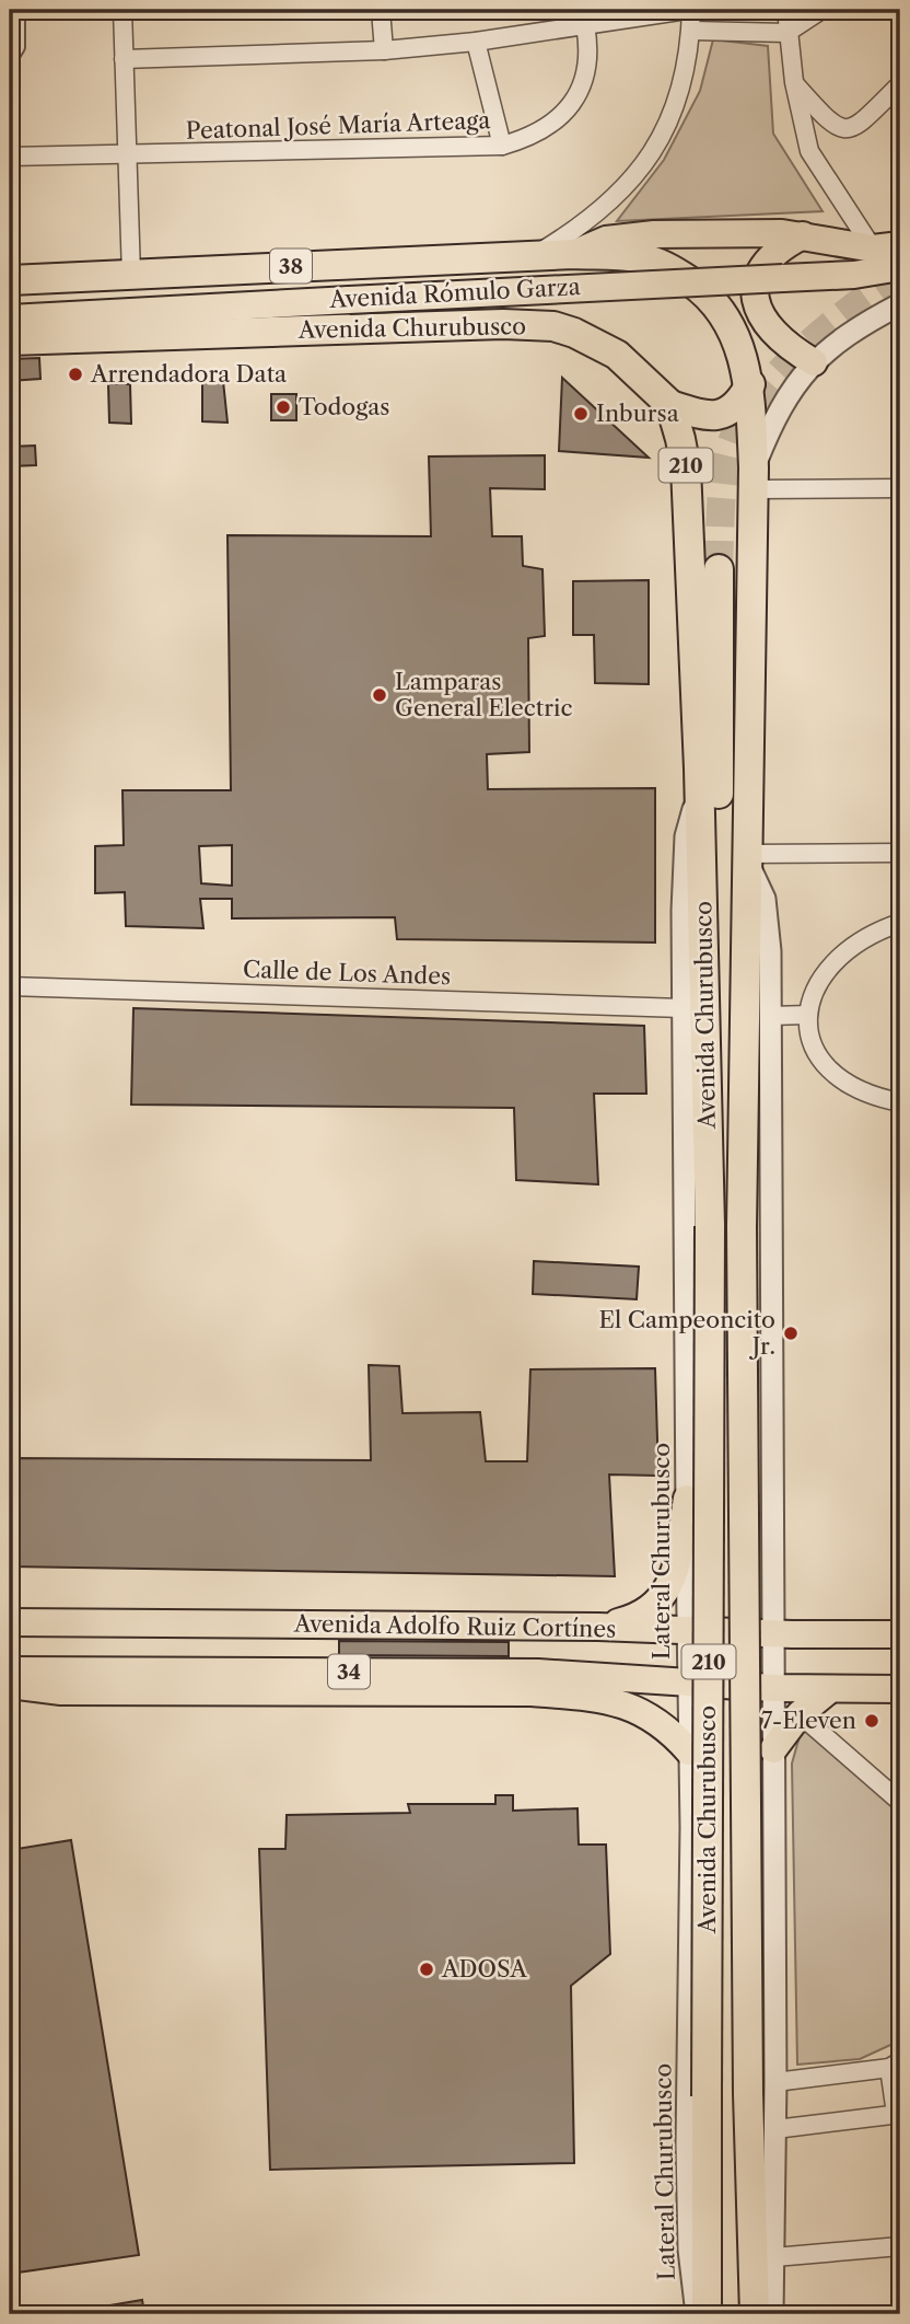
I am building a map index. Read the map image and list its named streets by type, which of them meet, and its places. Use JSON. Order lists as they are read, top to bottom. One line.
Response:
{"streets":{"highway":["38","Avenida Churubusco","210"],"main road":["Avenida Rómulo Garza","Avenida Adolfo Ruiz Cortínes","34"],"street":["Peatonal José María Arteaga","Calle de Los Andes","Lateral Churubusco"]},"crossings":[["38","Avenida Rómulo Garza"],["38","Avenida Churubusco"],["Avenida Rómulo Garza","Avenida Churubusco"],["Avenida Churubusco","Lateral Churubusco"],["Calle de Los Andes","Lateral Churubusco"],["Lateral Churubusco","Avenida Adolfo Ruiz Cortínes"]],"places":["Arrendadora Data","Todogas","Inbursa","Lamparas General Electric","El Campeoncito Jr.","7-Eleven","ADOSA"]}
